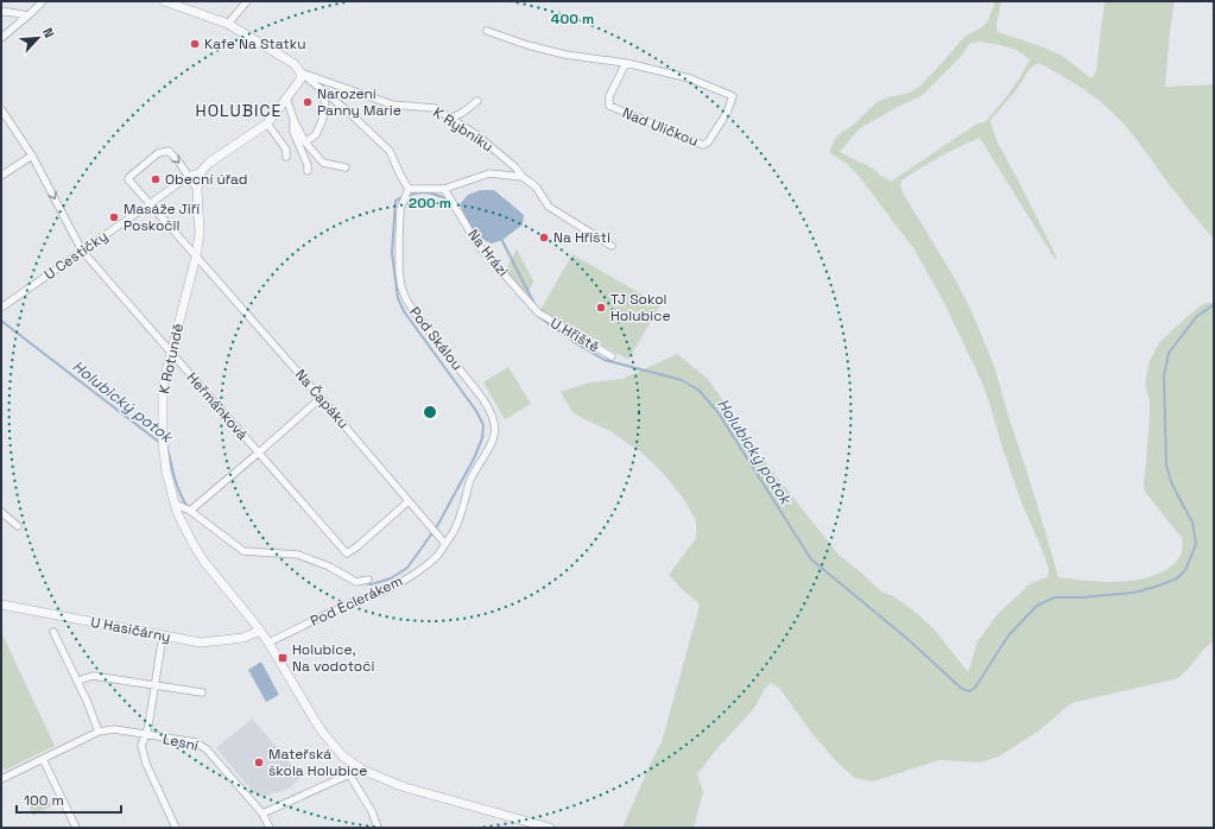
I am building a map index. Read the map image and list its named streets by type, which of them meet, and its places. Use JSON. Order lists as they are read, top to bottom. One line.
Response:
{"streets":{"street":["Nad Uličkou","K Rybníku","Na Hrázi","U Cestičky","U Hřiště","Pod Skálou","K Rotundě","Na Čapáku","Heřmánková","Pod Eclerákem","U Hasičárny","Lesní"]},"crossings":[["Na Hrázi","U Hřiště"],["U Cestičky","Na Čapáku"],["U Cestičky","Heřmánková"],["Pod Skálou","Pod Eclerákem"],["K Rotundě","Na Čapáku"],["K Rotundě","Heřmánková"],["K Rotundě","Pod Eclerákem"],["K Rotundě","U Hasičárny"],["Na Čapáku","Heřmánková"],["Na Čapáku","Pod Eclerákem"]],"districts":["HOLUBICE"],"water":["Holubický potok"],"places":{"other":["Kafe Na Statku","Narození Panny Marie","Obecní úřad","Masáže Jiří Poskočil","Na Hřišti","TJ Sokol Holubice","Mateřská škola Holubice"],"transit":["Holubice, Na vodotoči"]},"scale_bar":"100 m","north":"top right","rings":["400 m","200 m"]}
